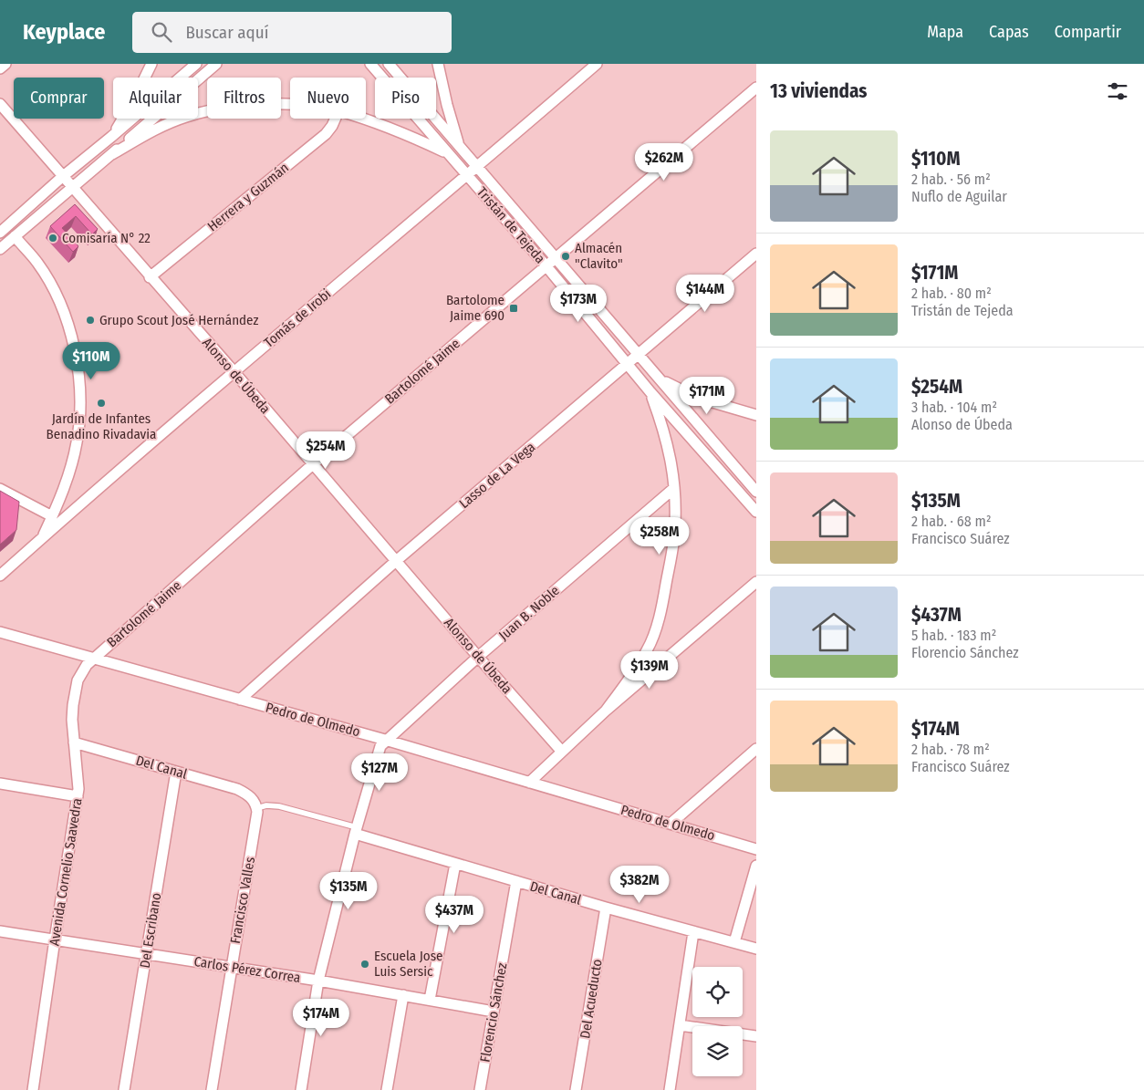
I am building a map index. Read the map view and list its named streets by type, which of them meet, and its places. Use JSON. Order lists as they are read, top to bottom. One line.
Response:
{"streets":{"street":["Herrera y Guzmán","Tristán de Tejeda","Tomás de Irobi","Bartolomé Jaime","Alonso de Úbeda","Lasso de La Vega","Juan B. Noble","Pedro de Olmedo","Del Canal","Avenida Cornelio Saavedra","Francisco Valles","Del Escribano","Carlos Pérez Correa","Del Acueducto","Florencio Sánchez"]},"crossings":[["Herrera y Guzmán","Alonso de Úbeda"],["Tristán de Tejeda","Tomás de Irobi"],["Tristán de Tejeda","Bartolomé Jaime"],["Tristán de Tejeda","Lasso de La Vega"],["Tomás de Irobi","Alonso de Úbeda"],["Bartolomé Jaime","Alonso de Úbeda"],["Bartolomé Jaime","Pedro de Olmedo"],["Bartolomé Jaime","Avenida Cornelio Saavedra"],["Alonso de Úbeda","Lasso de La Vega"],["Alonso de Úbeda","Juan B. Noble"],["Lasso de La Vega","Pedro de Olmedo"],["Juan B. Noble","Pedro de Olmedo"],["Pedro de Olmedo","Avenida Cornelio Saavedra"],["Del Canal","Avenida Cornelio Saavedra"],["Del Canal","Francisco Valles"],["Del Canal","Del Escribano"],["Del Canal","Del Acueducto"],["Del Canal","Florencio Sánchez"],["Avenida Cornelio Saavedra","Carlos Pérez Correa"],["Francisco Valles","Carlos Pérez Correa"],["Del Escribano","Carlos Pérez Correa"],["Carlos Pérez Correa","Florencio Sánchez"]],"places":{"other":["Comisaría N° 22","Almacén \"Clavito\"","Grupo Scout José Hernández","Jardín de Infantes Benadino Rivadavia","Escuela Jose Luis Sersic"],"transit":["Bartolome Jaime 690"]},"page":{"header":"Keyplace","search":"Buscar aquí","nav":["Mapa","Capas","Compartir"],"heading":"13 viviendas","chip":["Comprar","Alquilar","Filtros","Nuevo","Piso"],"list":[{"name":"$110M","note":"2 hab. · 56 m² · Nuflo de Aguilar"},{"name":"$171M","note":"2 hab. · 80 m² · Tristán de Tejeda"},{"name":"$254M","note":"3 hab. · 104 m² · Alonso de Úbeda"},{"name":"$135M","note":"2 hab. · 68 m² · Francisco Suárez"},{"name":"$437M","note":"5 hab. · 183 m² · Florencio Sánchez"},{"name":"$174M","note":"2 hab. · 78 m² · Francisco Suárez"}],"price":["$262M","$144M","$173M","$110M","$171M","$254M","$258M","$139M","$127M","$382M","$135M","$437M","$174M"]}}
